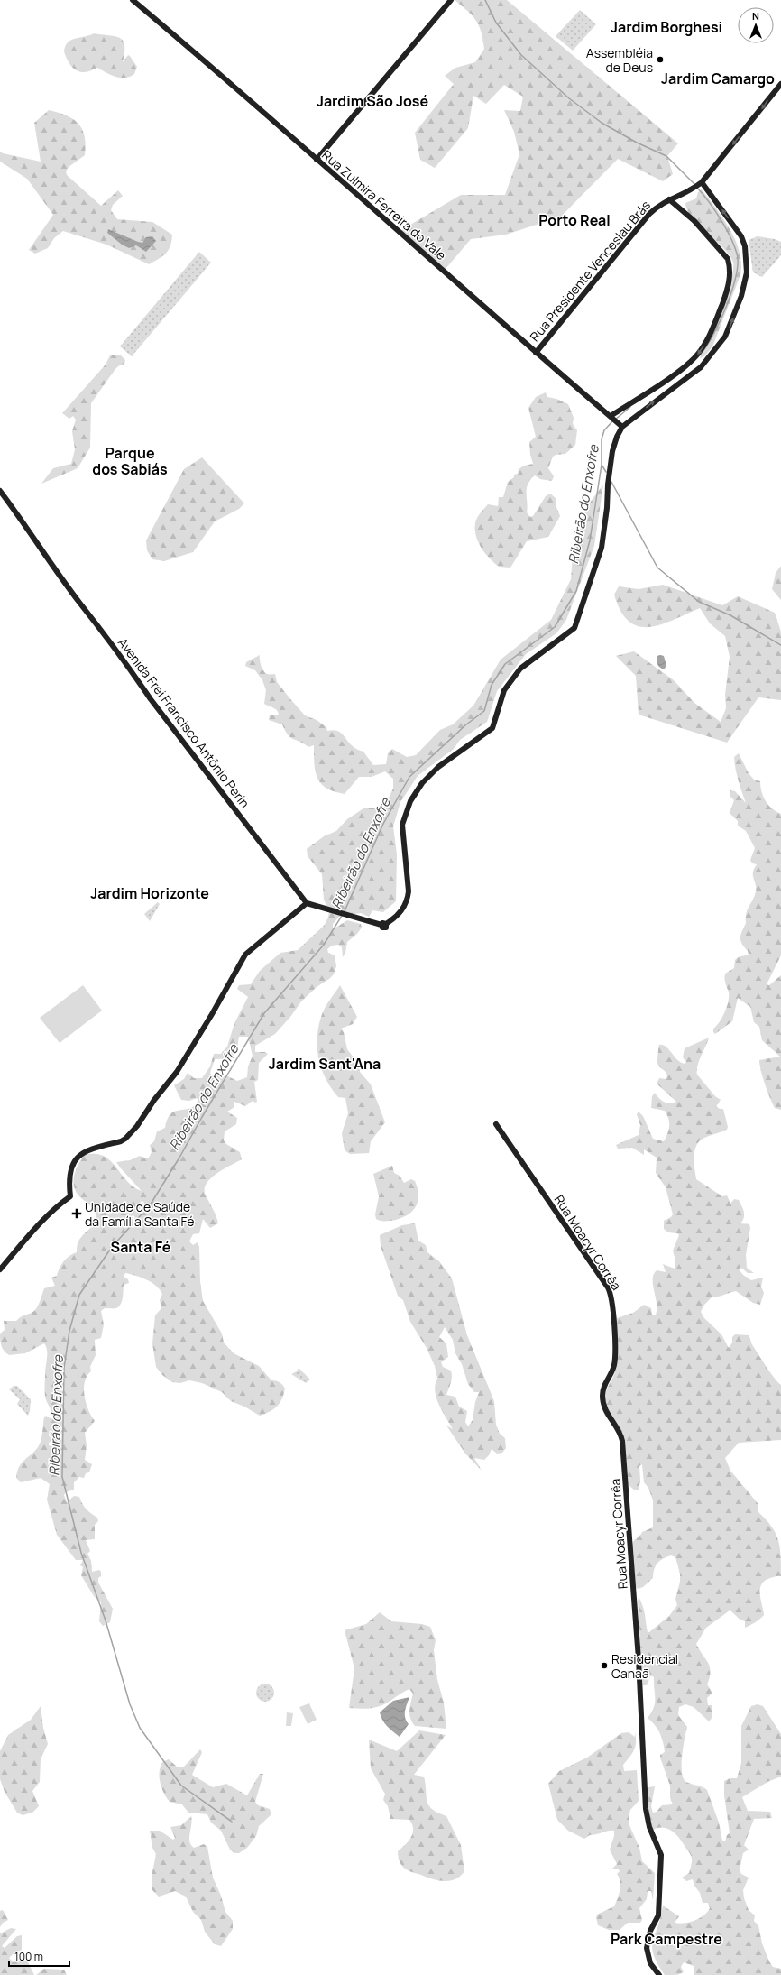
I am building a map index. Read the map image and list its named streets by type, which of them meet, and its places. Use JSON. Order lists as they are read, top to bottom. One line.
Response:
{"streets":{"street":["Rua Zulmira Ferreira do Vale","Rua Presidente Venceslau Brás","Avenida Frei Francisco Antônio Perin","Rua Moacyr Corrêa"]},"crossings":[["Rua Zulmira Ferreira do Vale","Rua Presidente Venceslau Brás"]],"one_way":["Rua Presidente Venceslau Brás"],"districts":["Jardim Borghesi","Jardim Camargo","Jardim São José","Porto Real","Parque dos Sabiás","Jardim Horizonte","Jardim Sant'Ana","Santa Fé","Park Campestre"],"water":["Ribeirão do Enxofre"],"places":{"other":["Assembléia de Deus","Residencial Canaã"],"health":["Unidade de Saúde da Família Santa Fé"]},"scale_bar":"100 m","north":"top"}
